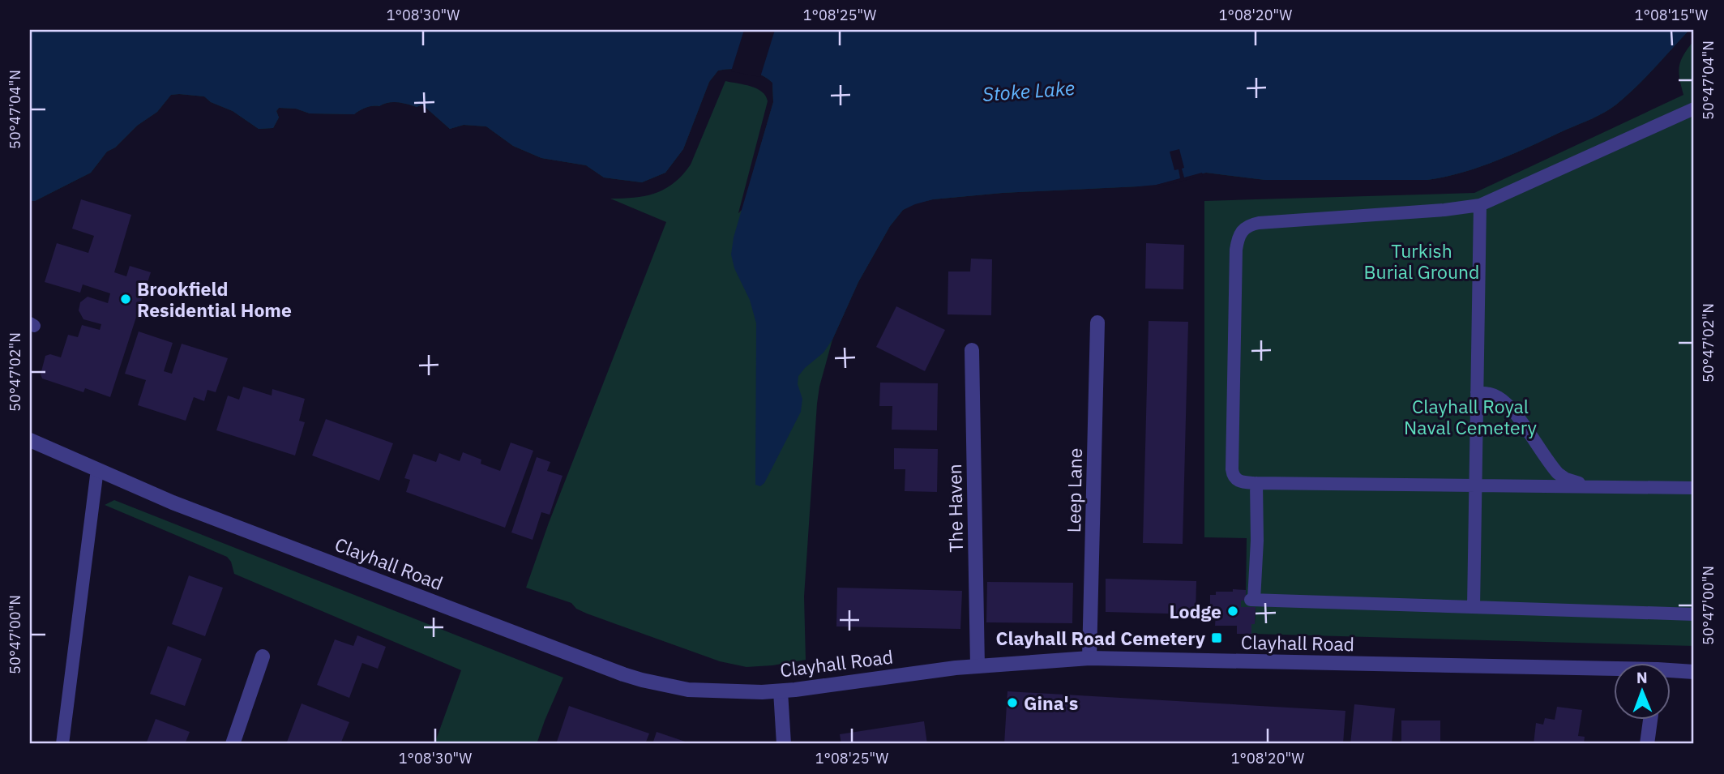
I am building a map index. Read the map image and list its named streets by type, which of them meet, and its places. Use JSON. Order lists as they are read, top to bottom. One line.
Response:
{"streets":{"street":["Leep Lane","The Haven","Clayhall Road"]},"crossings":[["Leep Lane","Clayhall Road"],["The Haven","Clayhall Road"]],"water":["Stoke Lake"],"parks":["Turkish Burial Ground","Clayhall Royal Naval Cemetery"],"places":{"other":["Brookfield Residential Home","Lodge","Gina's"],"transit":["Clayhall Road Cemetery"]},"north":"top","coordinates":["1°08'30\"W","1°08'25\"W","1°08'20\"W","1°08'15\"W","50°47'04\"N","50°47'02\"N","50°47'00\"N"]}
